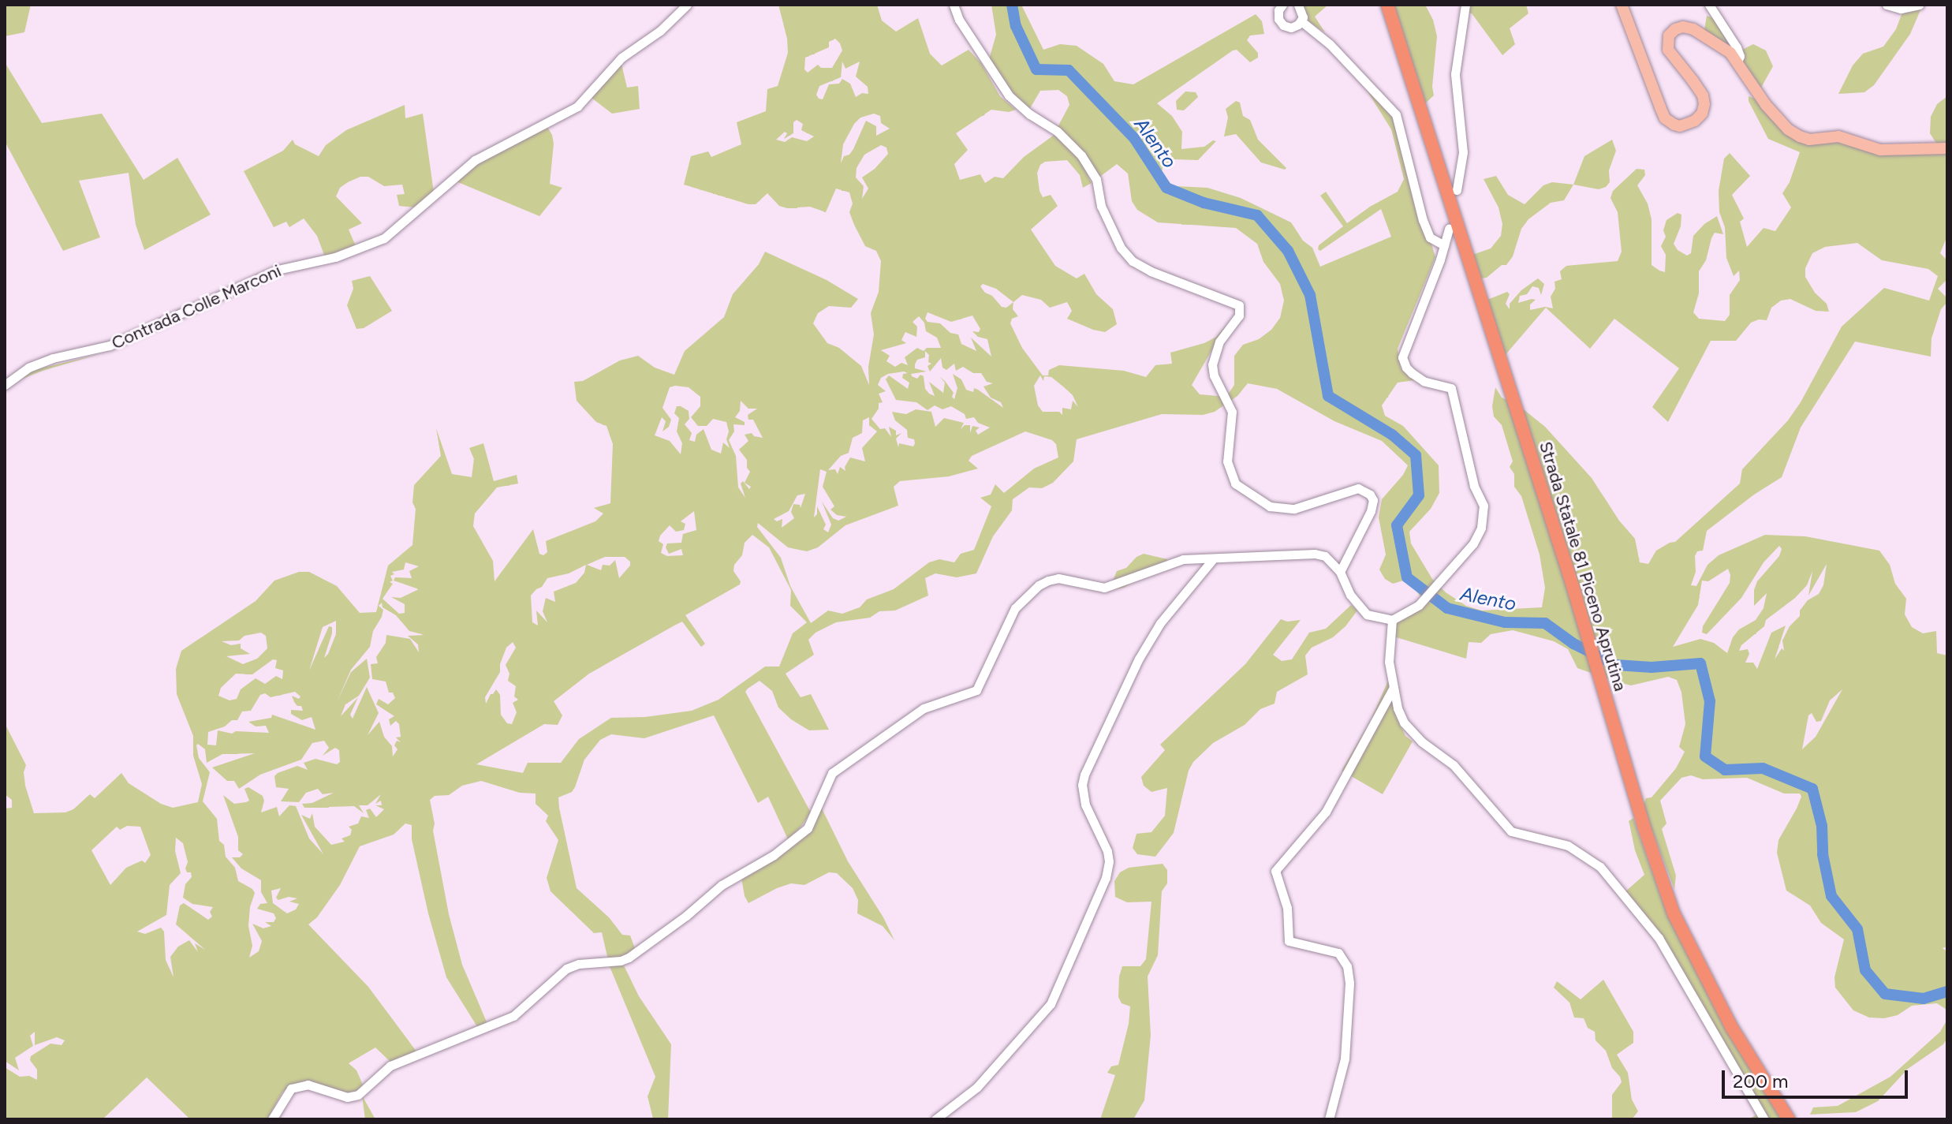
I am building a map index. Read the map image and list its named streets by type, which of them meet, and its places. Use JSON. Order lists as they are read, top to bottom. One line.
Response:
{"streets":{"highway":["Strada Statale 81 Piceno Aprutina"],"street":["Contrada Colle Marconi"]},"water":["Alento"],"scale_bar":"200 m"}
